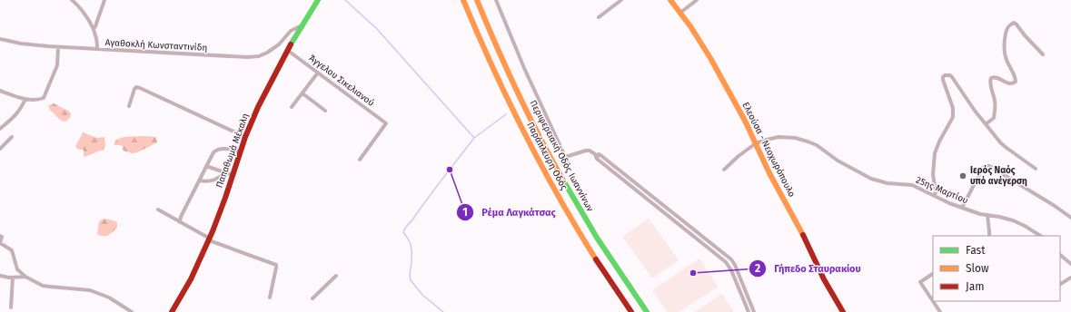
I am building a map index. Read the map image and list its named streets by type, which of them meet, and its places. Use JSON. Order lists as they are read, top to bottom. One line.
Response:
{"streets":{"main road":["Ελεούσα - Νεοχωρόπουλο","Παπαθωμά Μέκαλη","Παράπλευρη Οδός","Περιφερειακή Οδός Ιωαννίνων"],"street":["Αγαθοκλή Κωνσταντινίδη","Άγγελου Σικελιανού","25ης Μαρτίου"]},"crossings":[["Αγαθοκλή Κωνσταντινίδη","Παπαθωμά Μέκαλη"],["Άγγελου Σικελιανού","Παπαθωμά Μέκαλη"],["Ελεούσα - Νεοχωρόπουλο","25ης Μαρτίου"]],"places":["Ρέμα Λαγκάτσας","Ιερός Ναός υπό ανέγερση","Γήπεδο Σταυρακίου"],"legend":["Fast","Slow","Jam"]}
